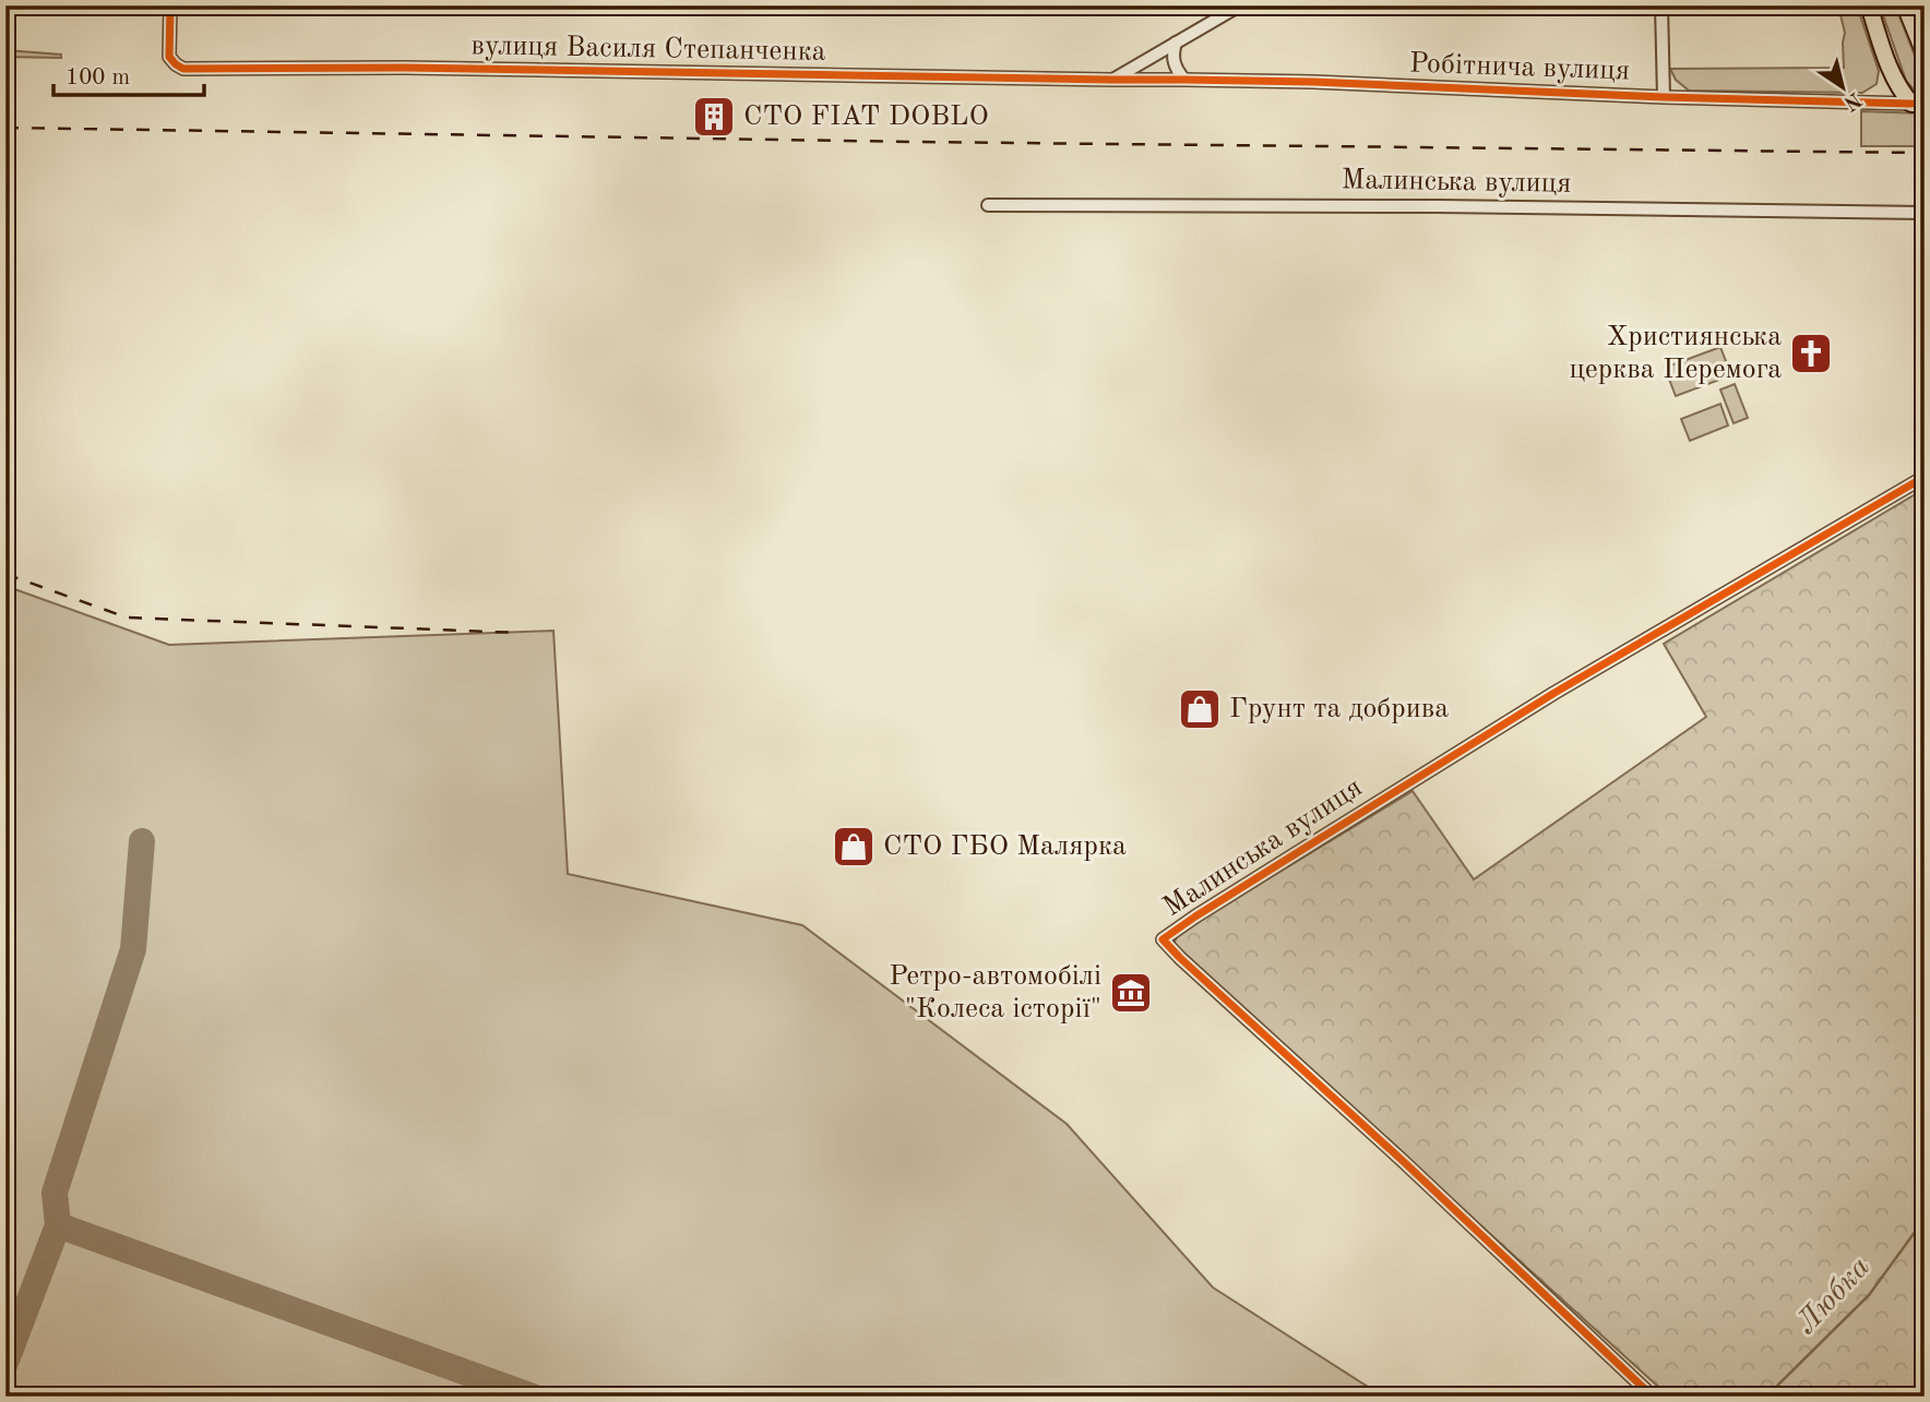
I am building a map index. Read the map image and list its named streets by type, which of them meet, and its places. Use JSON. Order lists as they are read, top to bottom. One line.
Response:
{"streets":{"street":["вулиця Василя Степанченка","Робітнича вулиця","Малинська вулиця"]},"crossings":[["вулиця Василя Степанченка","Робітнича вулиця"]],"water":["Любка"],"places":{"building":["СТО FIAT DOBLO"],"church":["Християнська церква Перемога"],"shop":["Грунт та добрива","СТО ГБО Малярка"],"museum":["Ретро-автомобілі \"Колеса історії\""]},"scale_bar":"100 m","north":"bottom right"}
